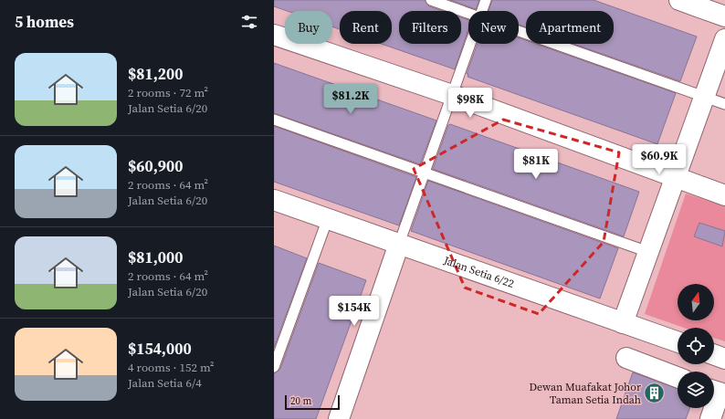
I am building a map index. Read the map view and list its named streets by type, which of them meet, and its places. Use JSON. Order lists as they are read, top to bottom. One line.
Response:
{"streets":{"street":["Jalan Setia 6/22"]},"places":{"building":["Dewan Muafakat Johor Taman Setia Indah"]},"scale_bar":"20 m","north":"top","page":{"heading":"5 homes","chip":["Buy","Rent","Filters","New","Apartment"],"list":[{"name":"$81,200","note":"2 rooms · 72 m² · Jalan Setia 6/20"},{"name":"$60,900","note":"2 rooms · 64 m² · Jalan Setia 6/20"},{"name":"$81,000","note":"2 rooms · 64 m² · Jalan Setia 6/20"},{"name":"$154,000","note":"4 rooms · 152 m² · Jalan Setia 6/4"}],"price":["$81.2K","$98K","$60.9K","$81K","$154K"],"scale":"20 m"}}
